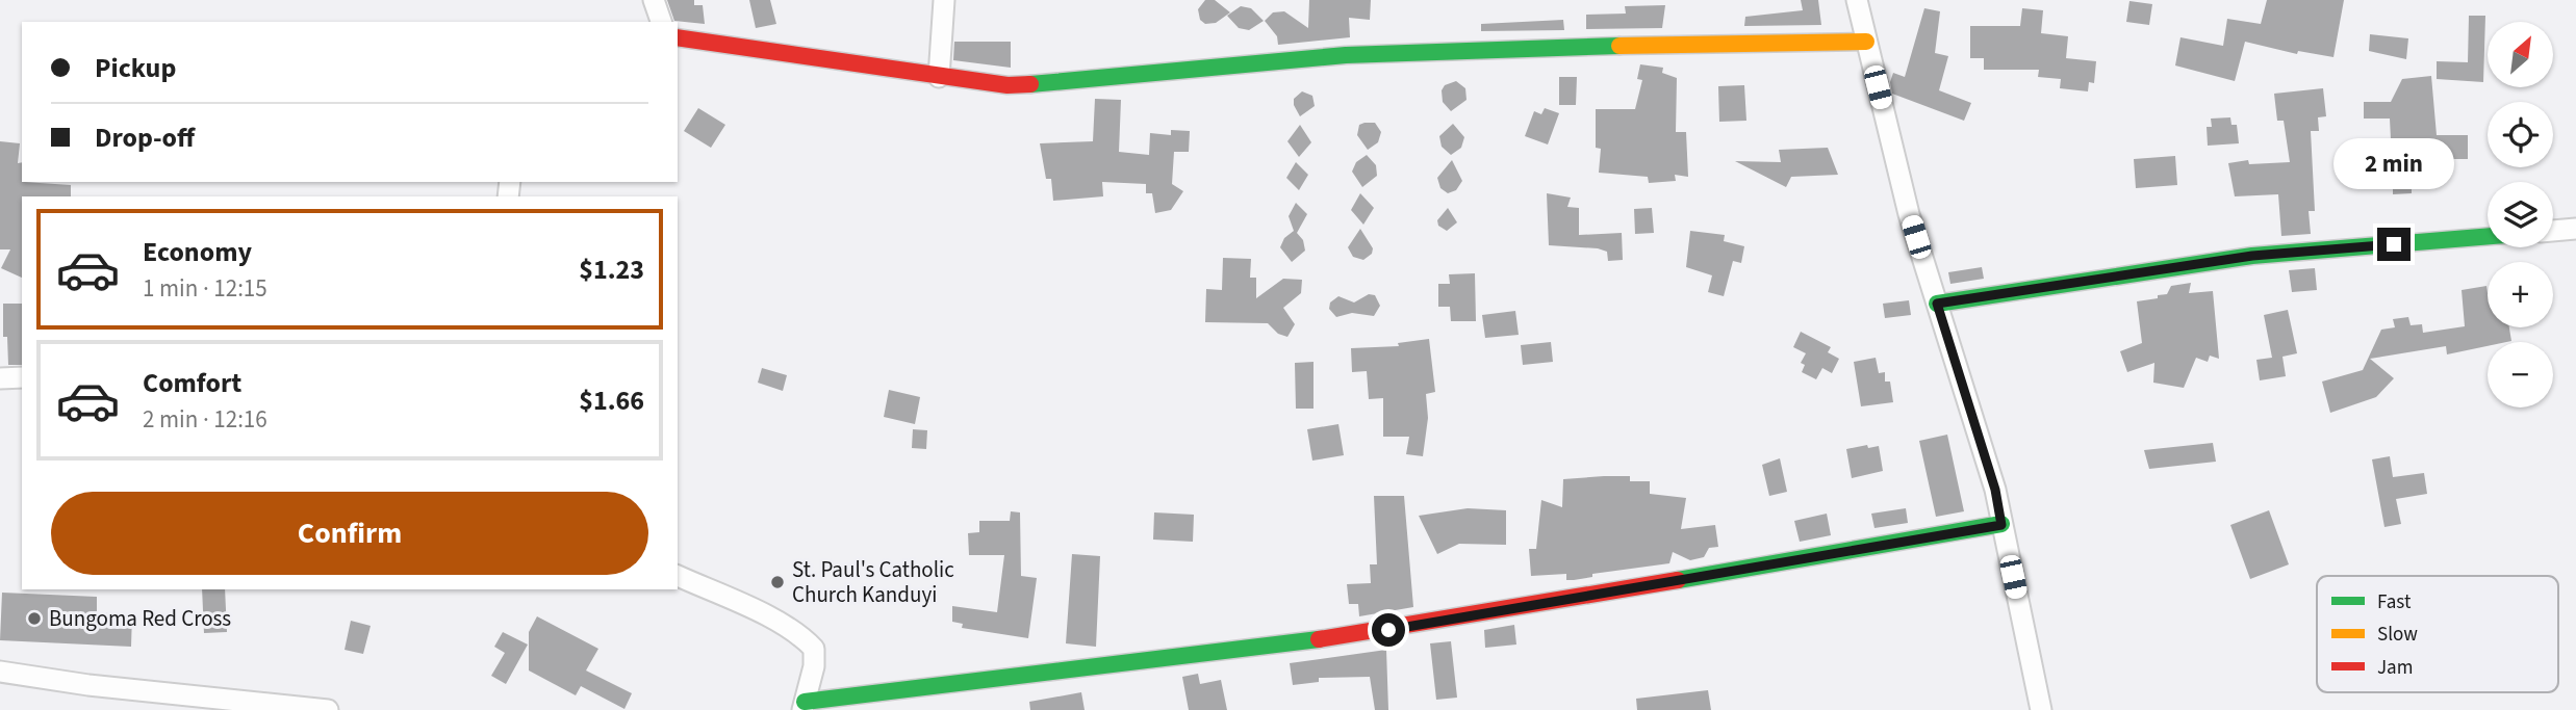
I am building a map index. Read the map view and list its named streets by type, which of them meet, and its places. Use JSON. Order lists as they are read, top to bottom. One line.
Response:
{"places":["St. Paul's Catholic Church Kanduyi","Bungoma Red Cross"],"legend":["Fast","Slow","Jam"],"north":"top right","page":{"map_buttons":["+","−"],"banner":["Pickup","Drop-off"],"bubble":"2 min","list":[{"name":"Economy","note":"1 min · 12:15","value":"$1.23"},{"name":"Comfort","note":"2 min · 12:16","value":"$1.66"}],"buttons":"Confirm"}}
